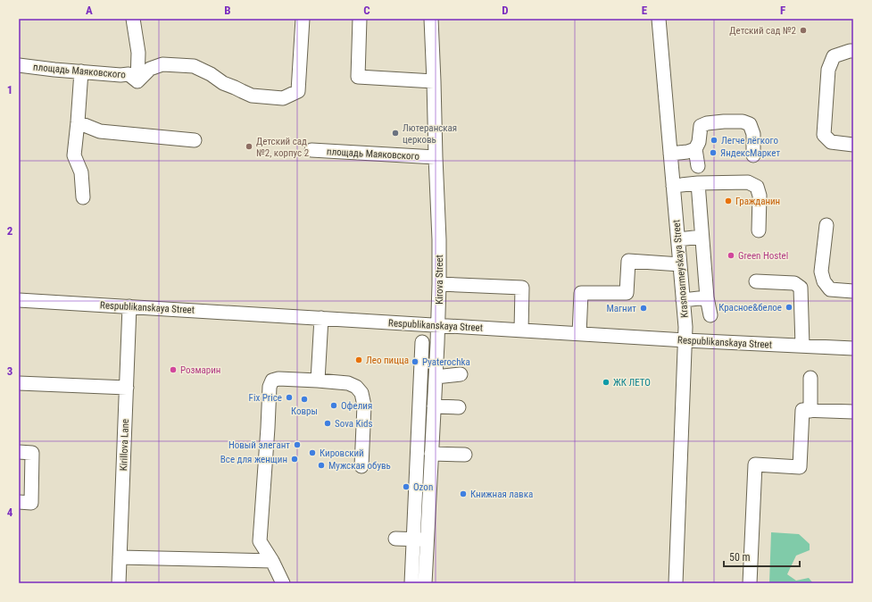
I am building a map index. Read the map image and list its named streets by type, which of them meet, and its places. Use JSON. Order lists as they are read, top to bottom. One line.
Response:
{"streets":{"street":["площадь Маяковского","Krasnoarmeyskaya Street","Kirova Street","Respublikanskaya Street","Kirillova Lane"]},"crossings":[["площадь Маяковского","Kirova Street"],["Krasnoarmeyskaya Street","Respublikanskaya Street"],["Kirova Street","Respublikanskaya Street"],["Respublikanskaya Street","Kirillova Lane"]],"places":["Детский сад №2","Лютеранская церковь","Легче лёгкого","Детский сад №2, корпус 2","ЯндексМаркет","Гражданин","Green Hostel","Красное&белое","Магнит","Лео пицца","Pyaterochka","Розмарин","ЖК ЛЕТО","Fix Price","Ковры","Офелия","Sova Kids","Новый элегант","Кировский","Все для женщин","Мужская обувь","Ozon","Книжная лавка"],"scale_bar":"50 m","grid":{"columns":["A","B","C","D","E","F"],"rows":["1","2","3","4"]}}
